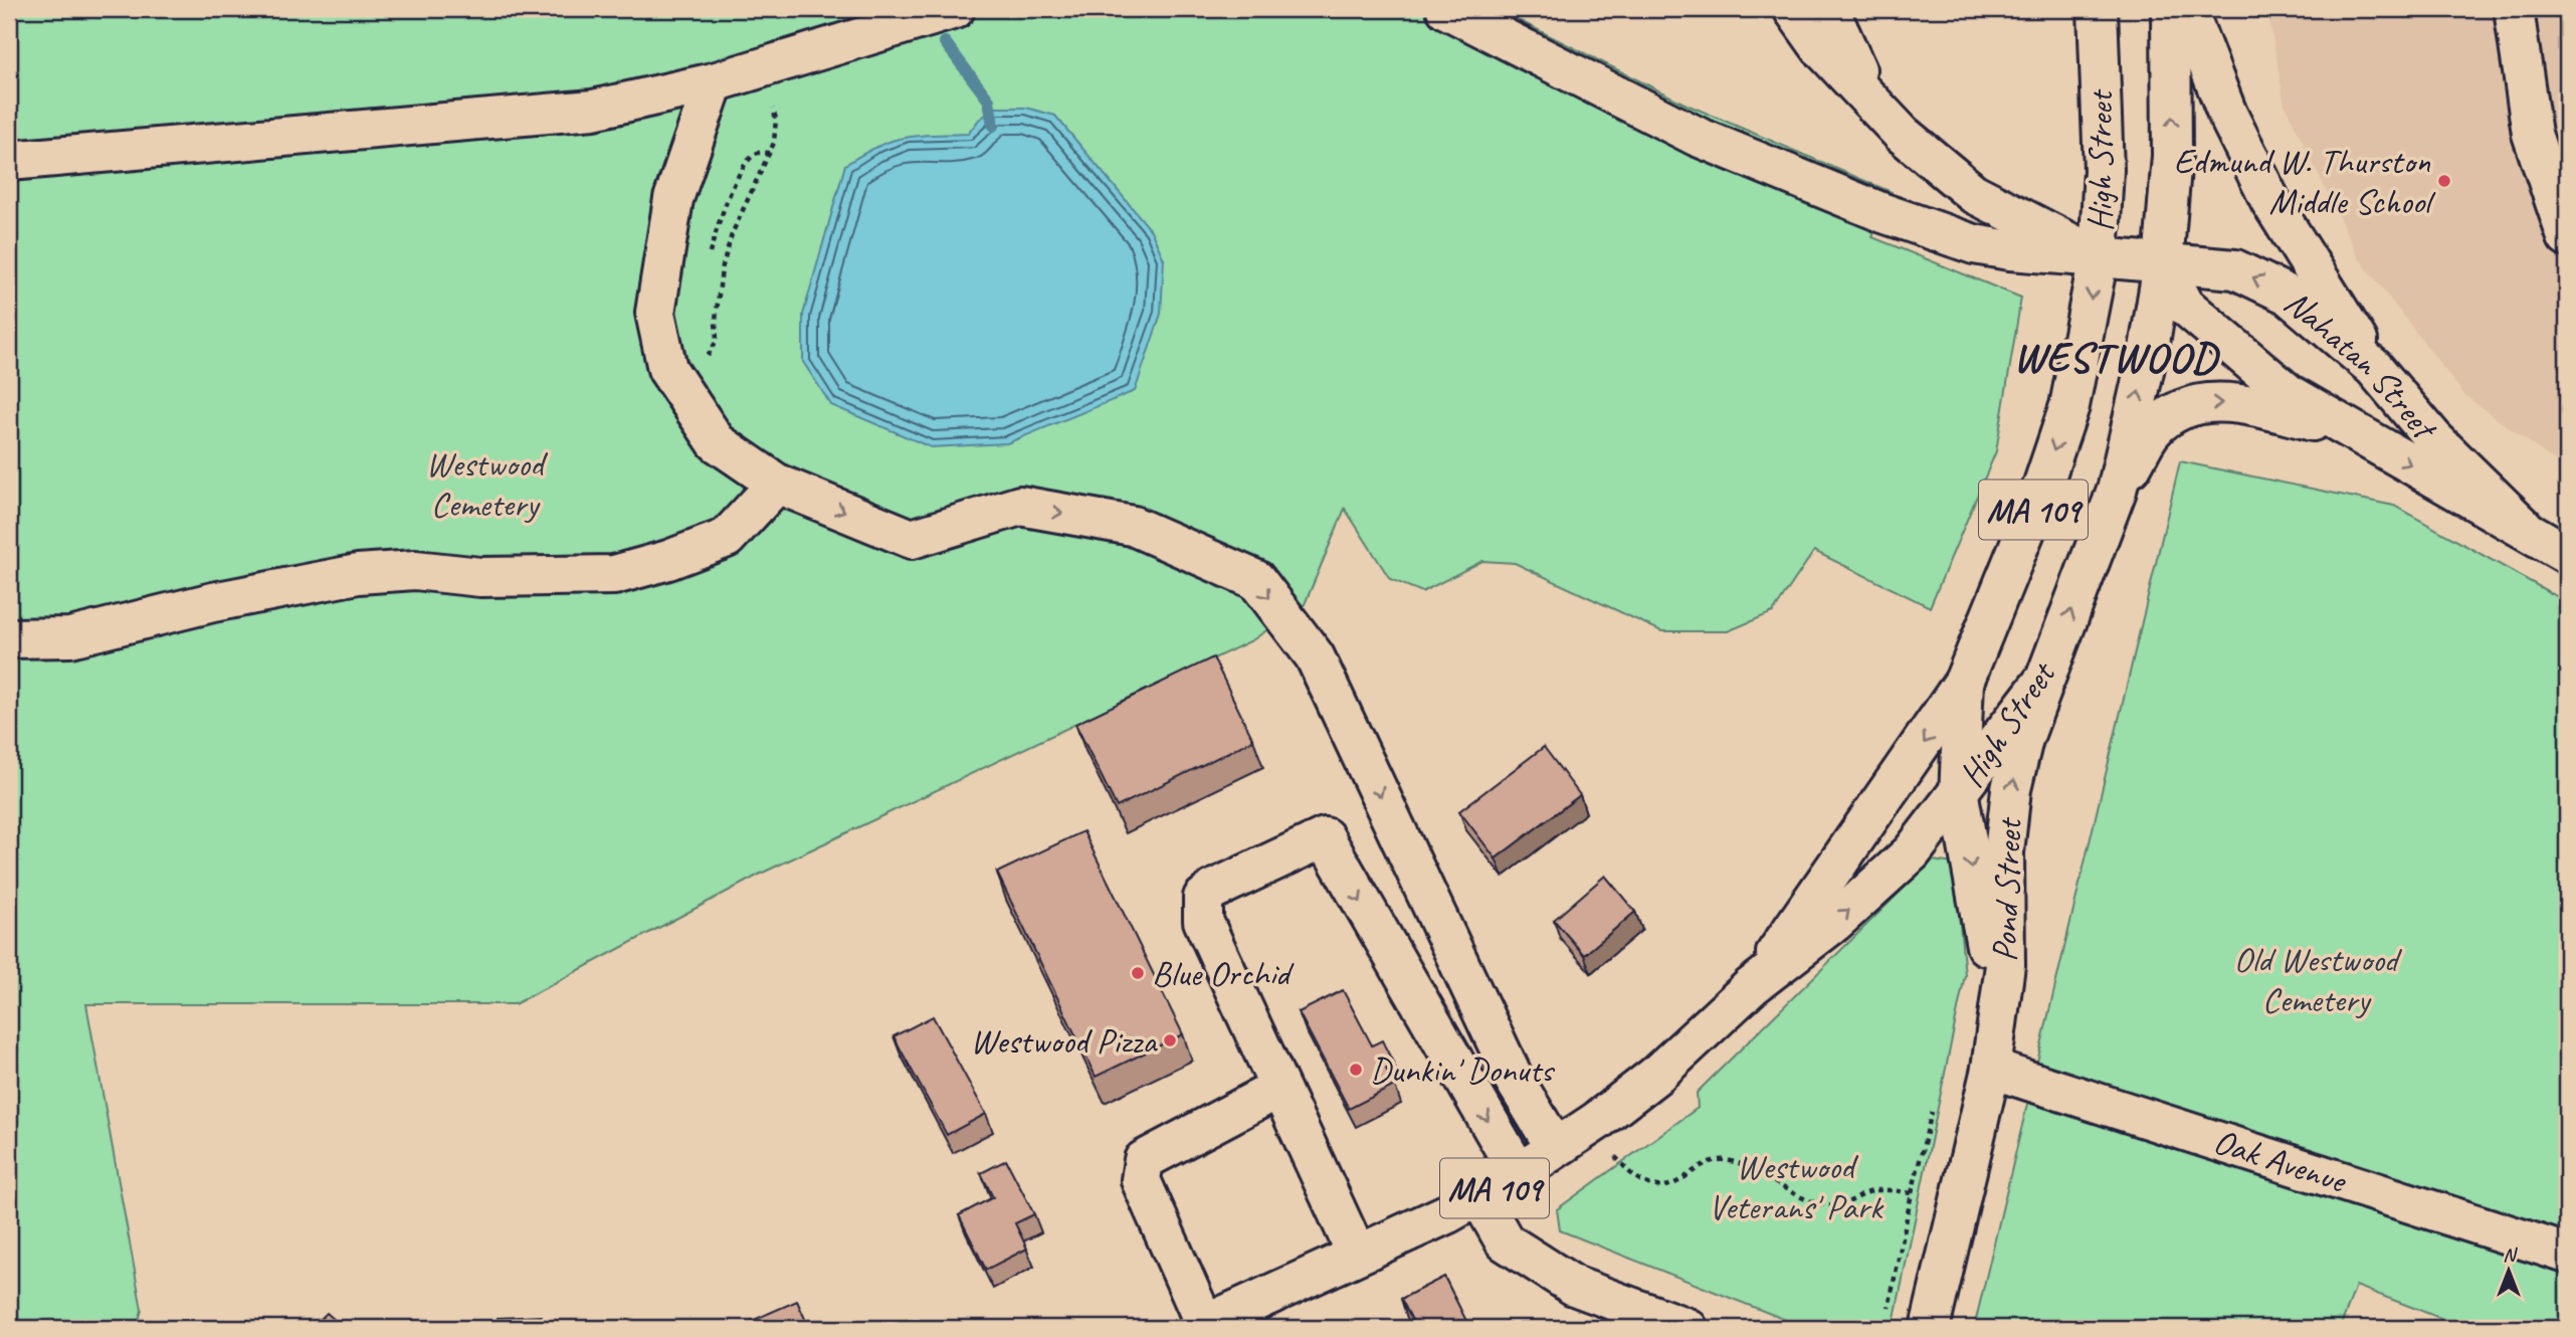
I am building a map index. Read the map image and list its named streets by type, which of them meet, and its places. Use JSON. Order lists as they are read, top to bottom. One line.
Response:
{"streets":{"main road":["High Street","Nahatan Street","MA 109","Pond Street","Oak Avenue"]},"crossings":[["High Street","Nahatan Street"],["High Street","Pond Street"],["Pond Street","Oak Avenue"]],"districts":["WESTWOOD"],"parks":["Westwood Cemetery","Old Westwood Cemetery","Westwood Veterans' Park"],"places":["Edmund W. Thurston Middle School","Blue Orchid","Westwood Pizza","Dunkin' Donuts"],"north":"top"}
